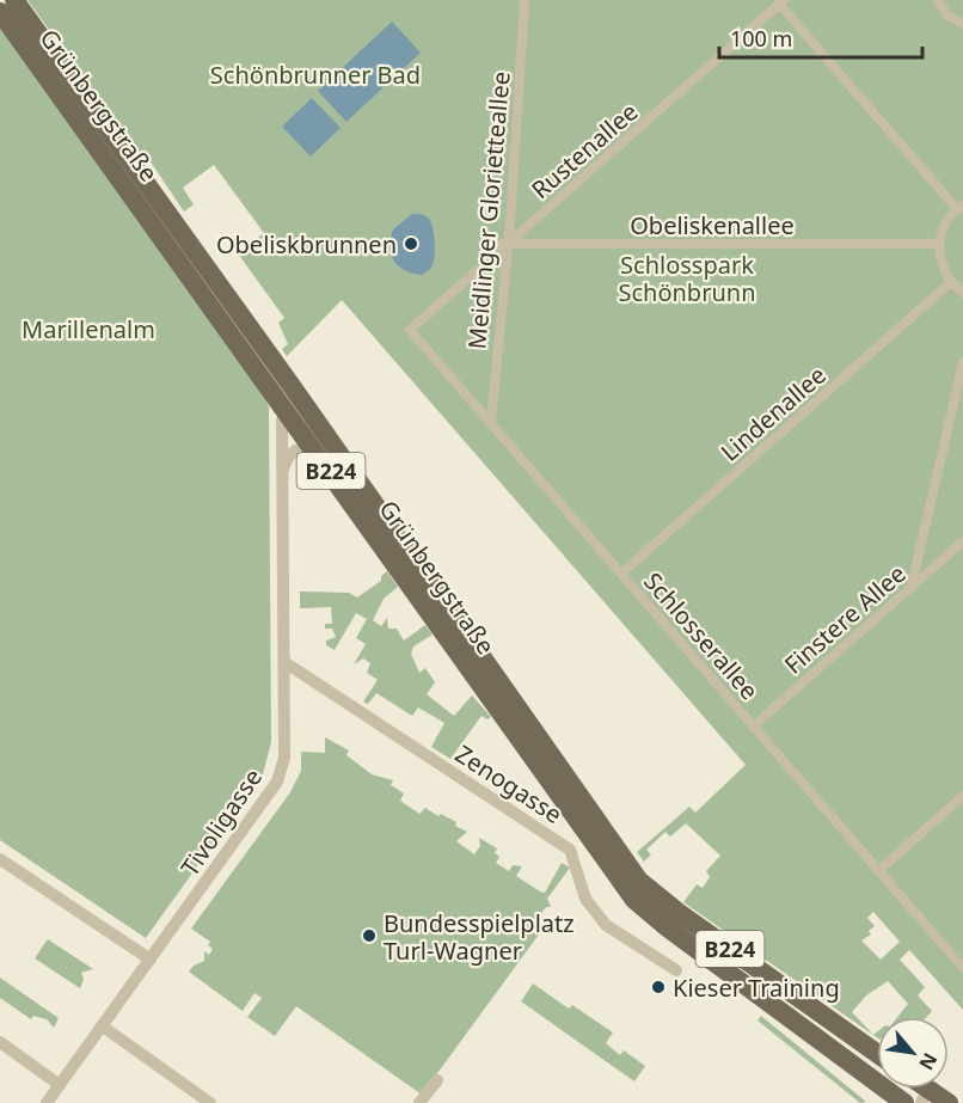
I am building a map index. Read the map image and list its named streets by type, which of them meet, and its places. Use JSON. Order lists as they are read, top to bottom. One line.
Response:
{"streets":{"main road":["Grünbergstraße","B224"],"street":["Rustenallee","Meidlinger Glorietteallee","Obeliskenallee","Lindenallee","Finstere Allee","Schlosserallee","Zenogasse","Tivoligasse"]},"crossings":[["Grünbergstraße","Tivoligasse"],["Rustenallee","Meidlinger Glorietteallee"],["Rustenallee","Obeliskenallee"],["Rustenallee","Schlosserallee"],["Meidlinger Glorietteallee","Obeliskenallee"],["Meidlinger Glorietteallee","Schlosserallee"],["Lindenallee","Schlosserallee"],["Finstere Allee","Schlosserallee"],["Zenogasse","Tivoligasse"]],"parks":["Schönbrunner Bad","Schlosspark Schönbrunn","Marillenalm"],"places":["Obeliskbrunnen","Bundesspielplatz Turl-Wagner","Kieser Training"],"scale_bar":"100 m","north":"bottom right"}
